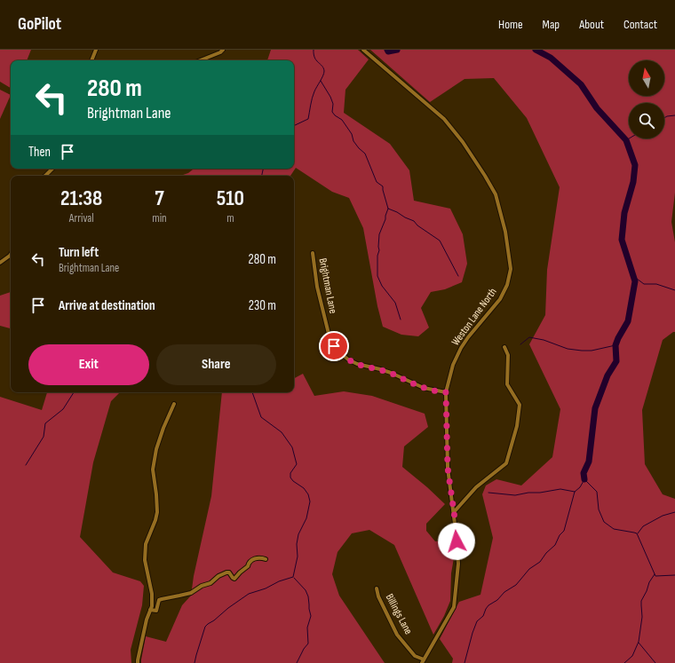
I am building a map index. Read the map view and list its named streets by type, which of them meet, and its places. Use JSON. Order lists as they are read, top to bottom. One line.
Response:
{"streets":{"street":["Brightman Lane","Weston Lane North","Billings Lane"]},"crossings":[["Brightman Lane","Weston Lane North"],["Weston Lane North","Billings Lane"]],"north":"top","page":{"header":"GoPilot","nav":["Home","Map","About","Contact"],"turn":["280 m","Brightman Lane"],"then":"Then","eta":["21:38","Arrival","7","min","510","m"],"list":[{"name":"Turn left","note":"Brightman Lane","value":"280 m"},{"name":"Arrive at destination","value":"230 m"}],"buttons":["Exit","Share"]}}
